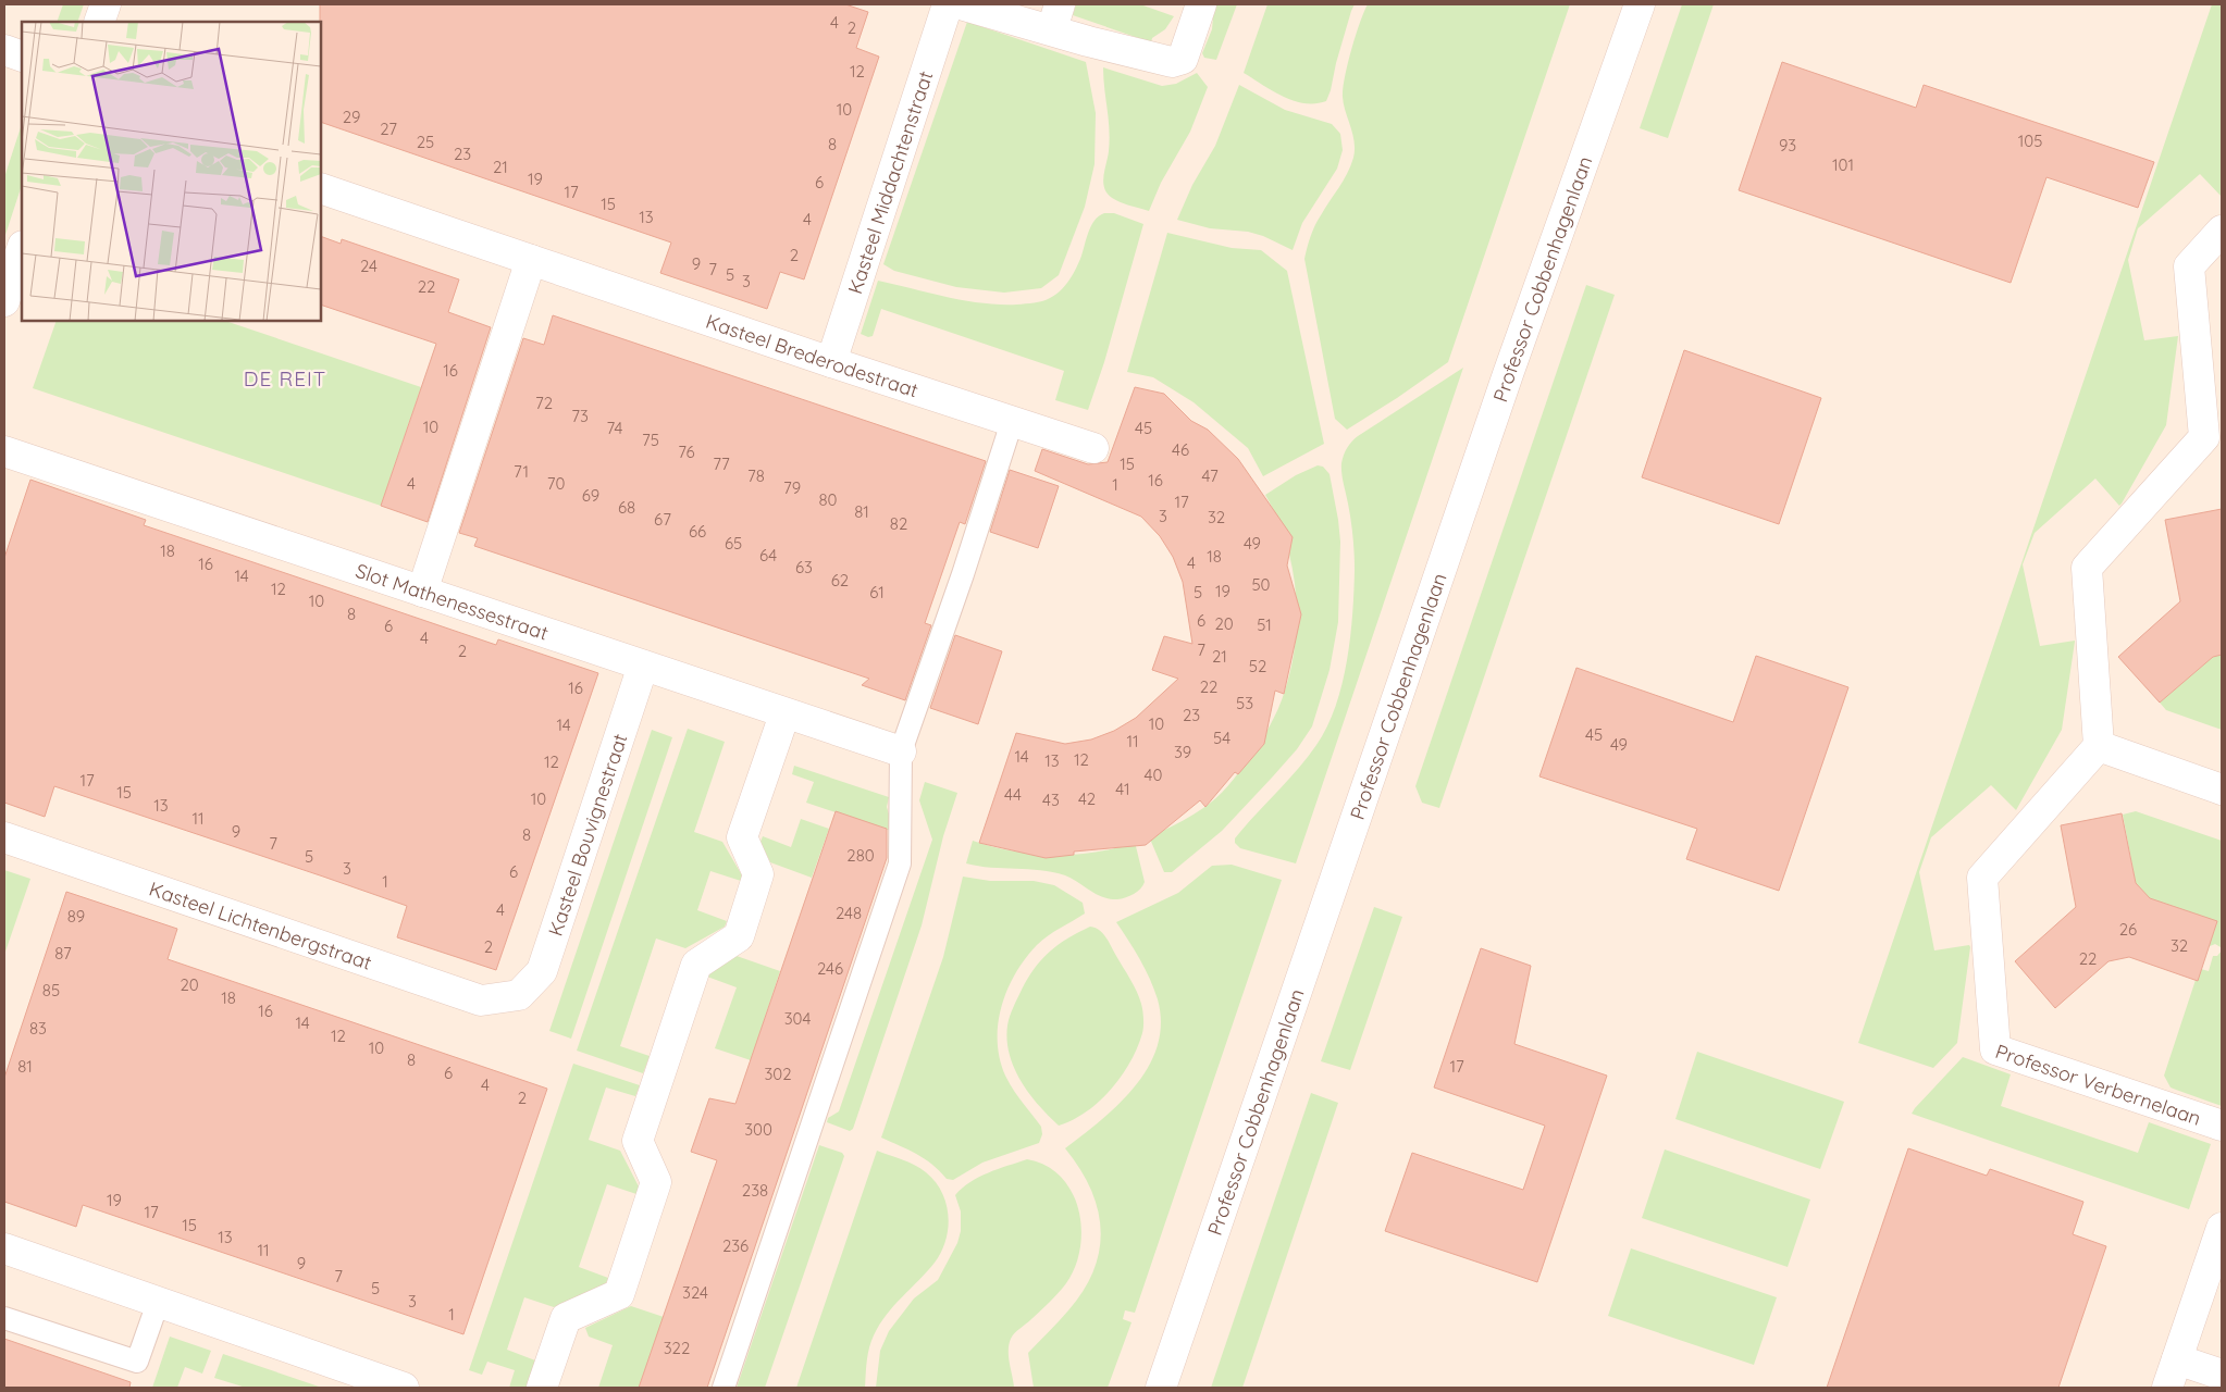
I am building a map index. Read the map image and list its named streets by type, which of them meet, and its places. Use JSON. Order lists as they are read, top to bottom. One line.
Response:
{"streets":{"street":["Kasteel Middachtenstraat","Professor Cobbenhagenlaan","Kasteel Brederodestraat","Slot Mathenessestraat","Kasteel Bouvignestraat","Kasteel Lichtenbergstraat","Professor Verbernelaan"]},"crossings":[["Kasteel Middachtenstraat","Kasteel Brederodestraat"],["Slot Mathenessestraat","Kasteel Bouvignestraat"],["Kasteel Bouvignestraat","Kasteel Lichtenbergstraat"]],"districts":["DE REIT"],"house_numbers":["4","2","12","10","29","27","105","25","8","93","23","101","21","19","6","17","15","13","4","2","9","24","7","5","3","22","16","72","73","10","74","45","75","46","76","77","15","71","78","47","16","4","70","1","79","69","80","17","68","81","3","32","67","82","66","65","49","18","64","18","4","16","63","14","62","50","12","19","61","5","10","8","6","20","51","6","4","7","2","21","52","22","16","53","23","10","14","45","54","11","49","39","14","12","13","12","40","17","41","15","44","10","42","43","13","11","9","8","7","280","5","3","6","1","4","248","89","26","32","2","87","22","246","20","85","18","16","304","14","83","12","10","8","81","17","6","302","4","2","300","238","19","17","15","13","236","11","9","7","5","324","3","1","322"]}
